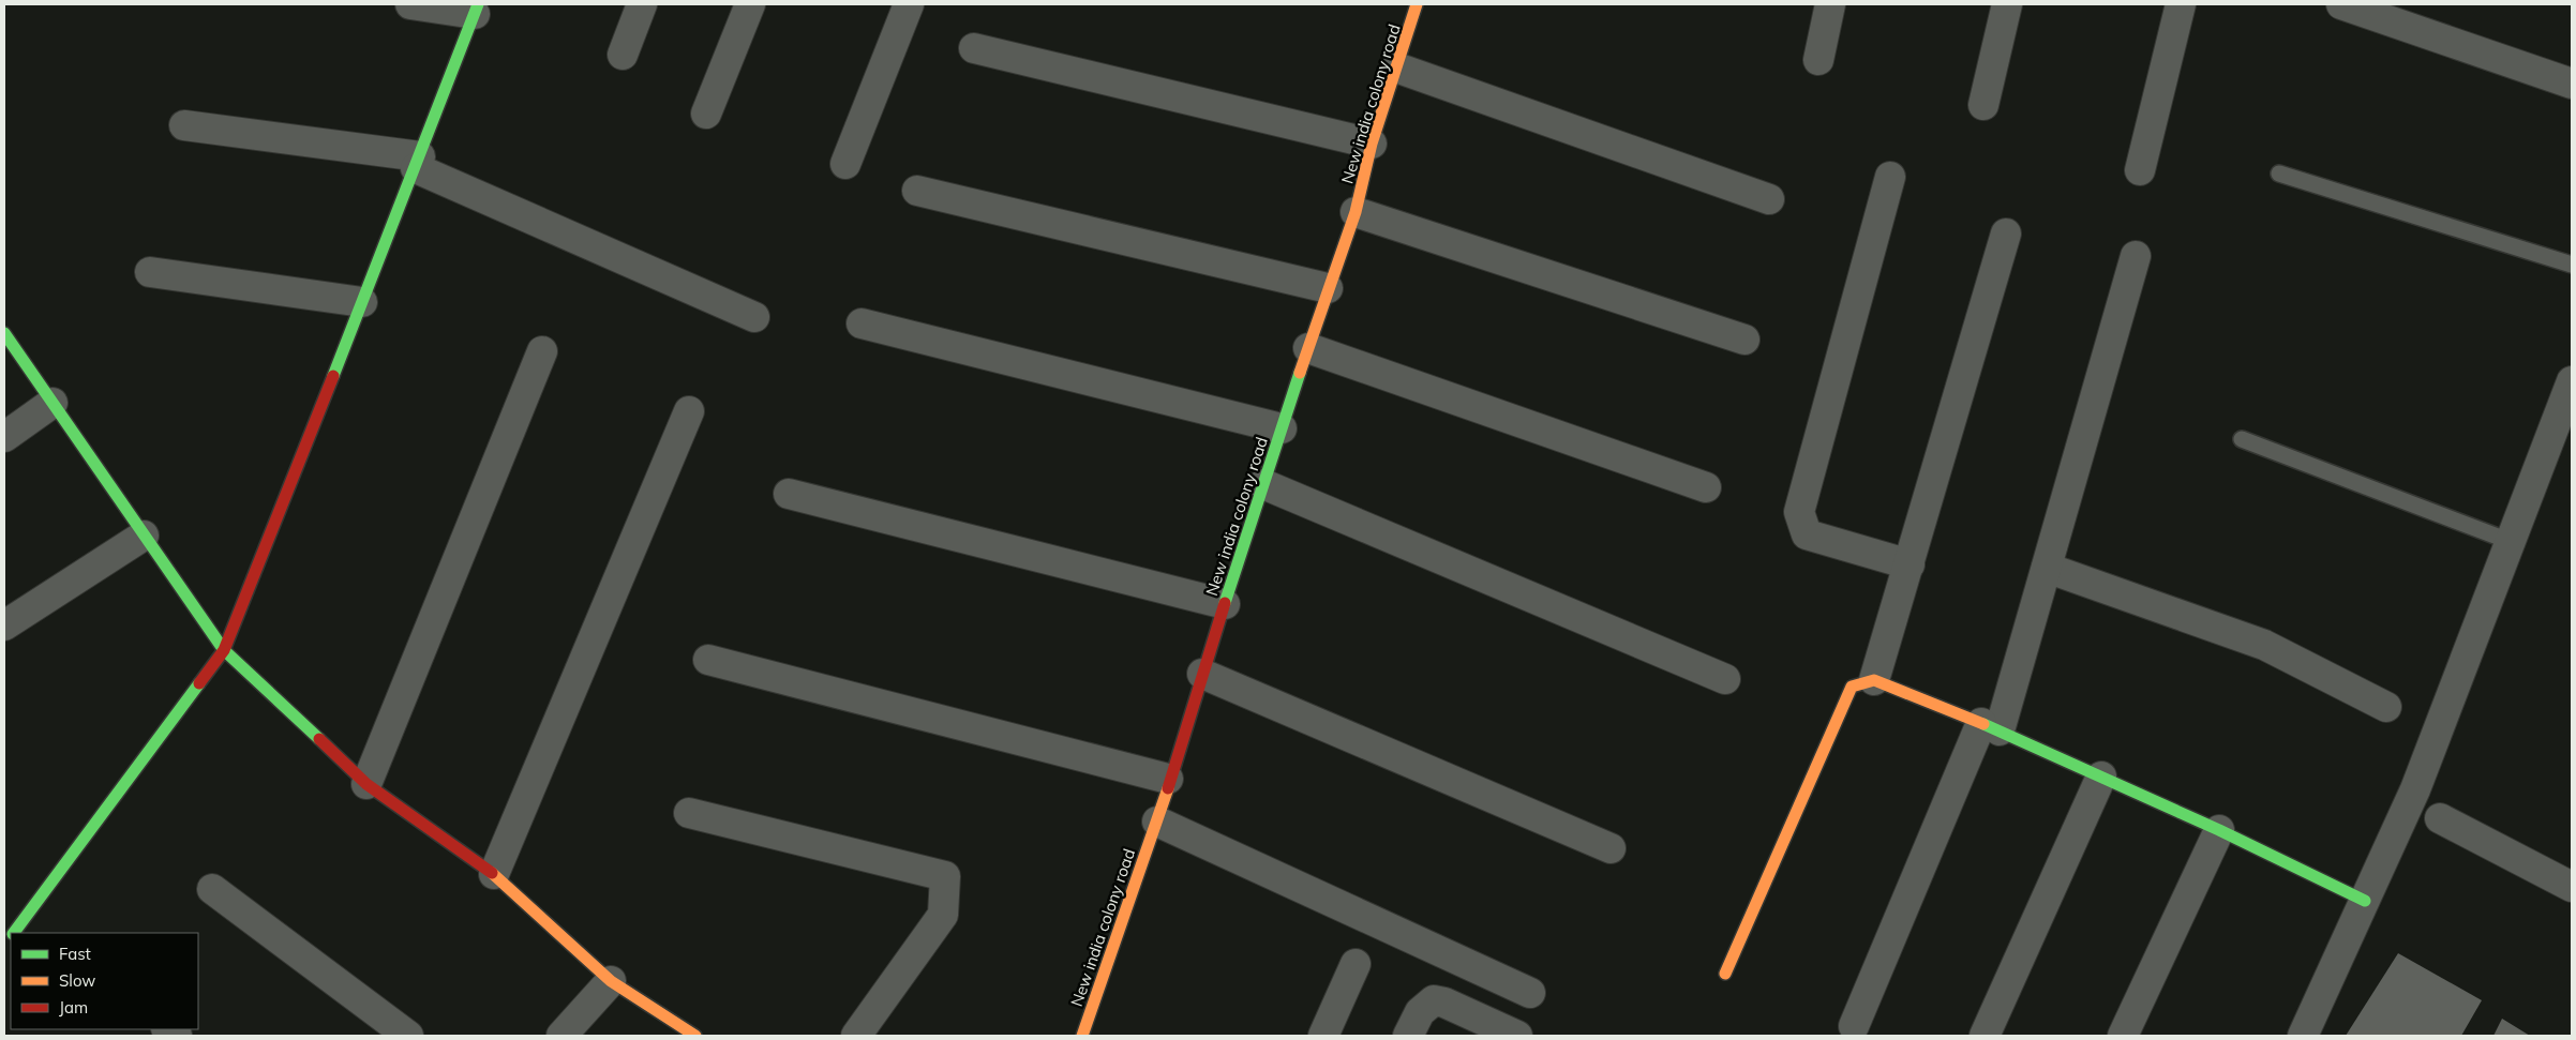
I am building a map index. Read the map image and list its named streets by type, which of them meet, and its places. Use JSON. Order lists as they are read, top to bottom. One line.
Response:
{"streets":{"street":["New india colony road"]},"legend":["Fast","Slow","Jam"]}
